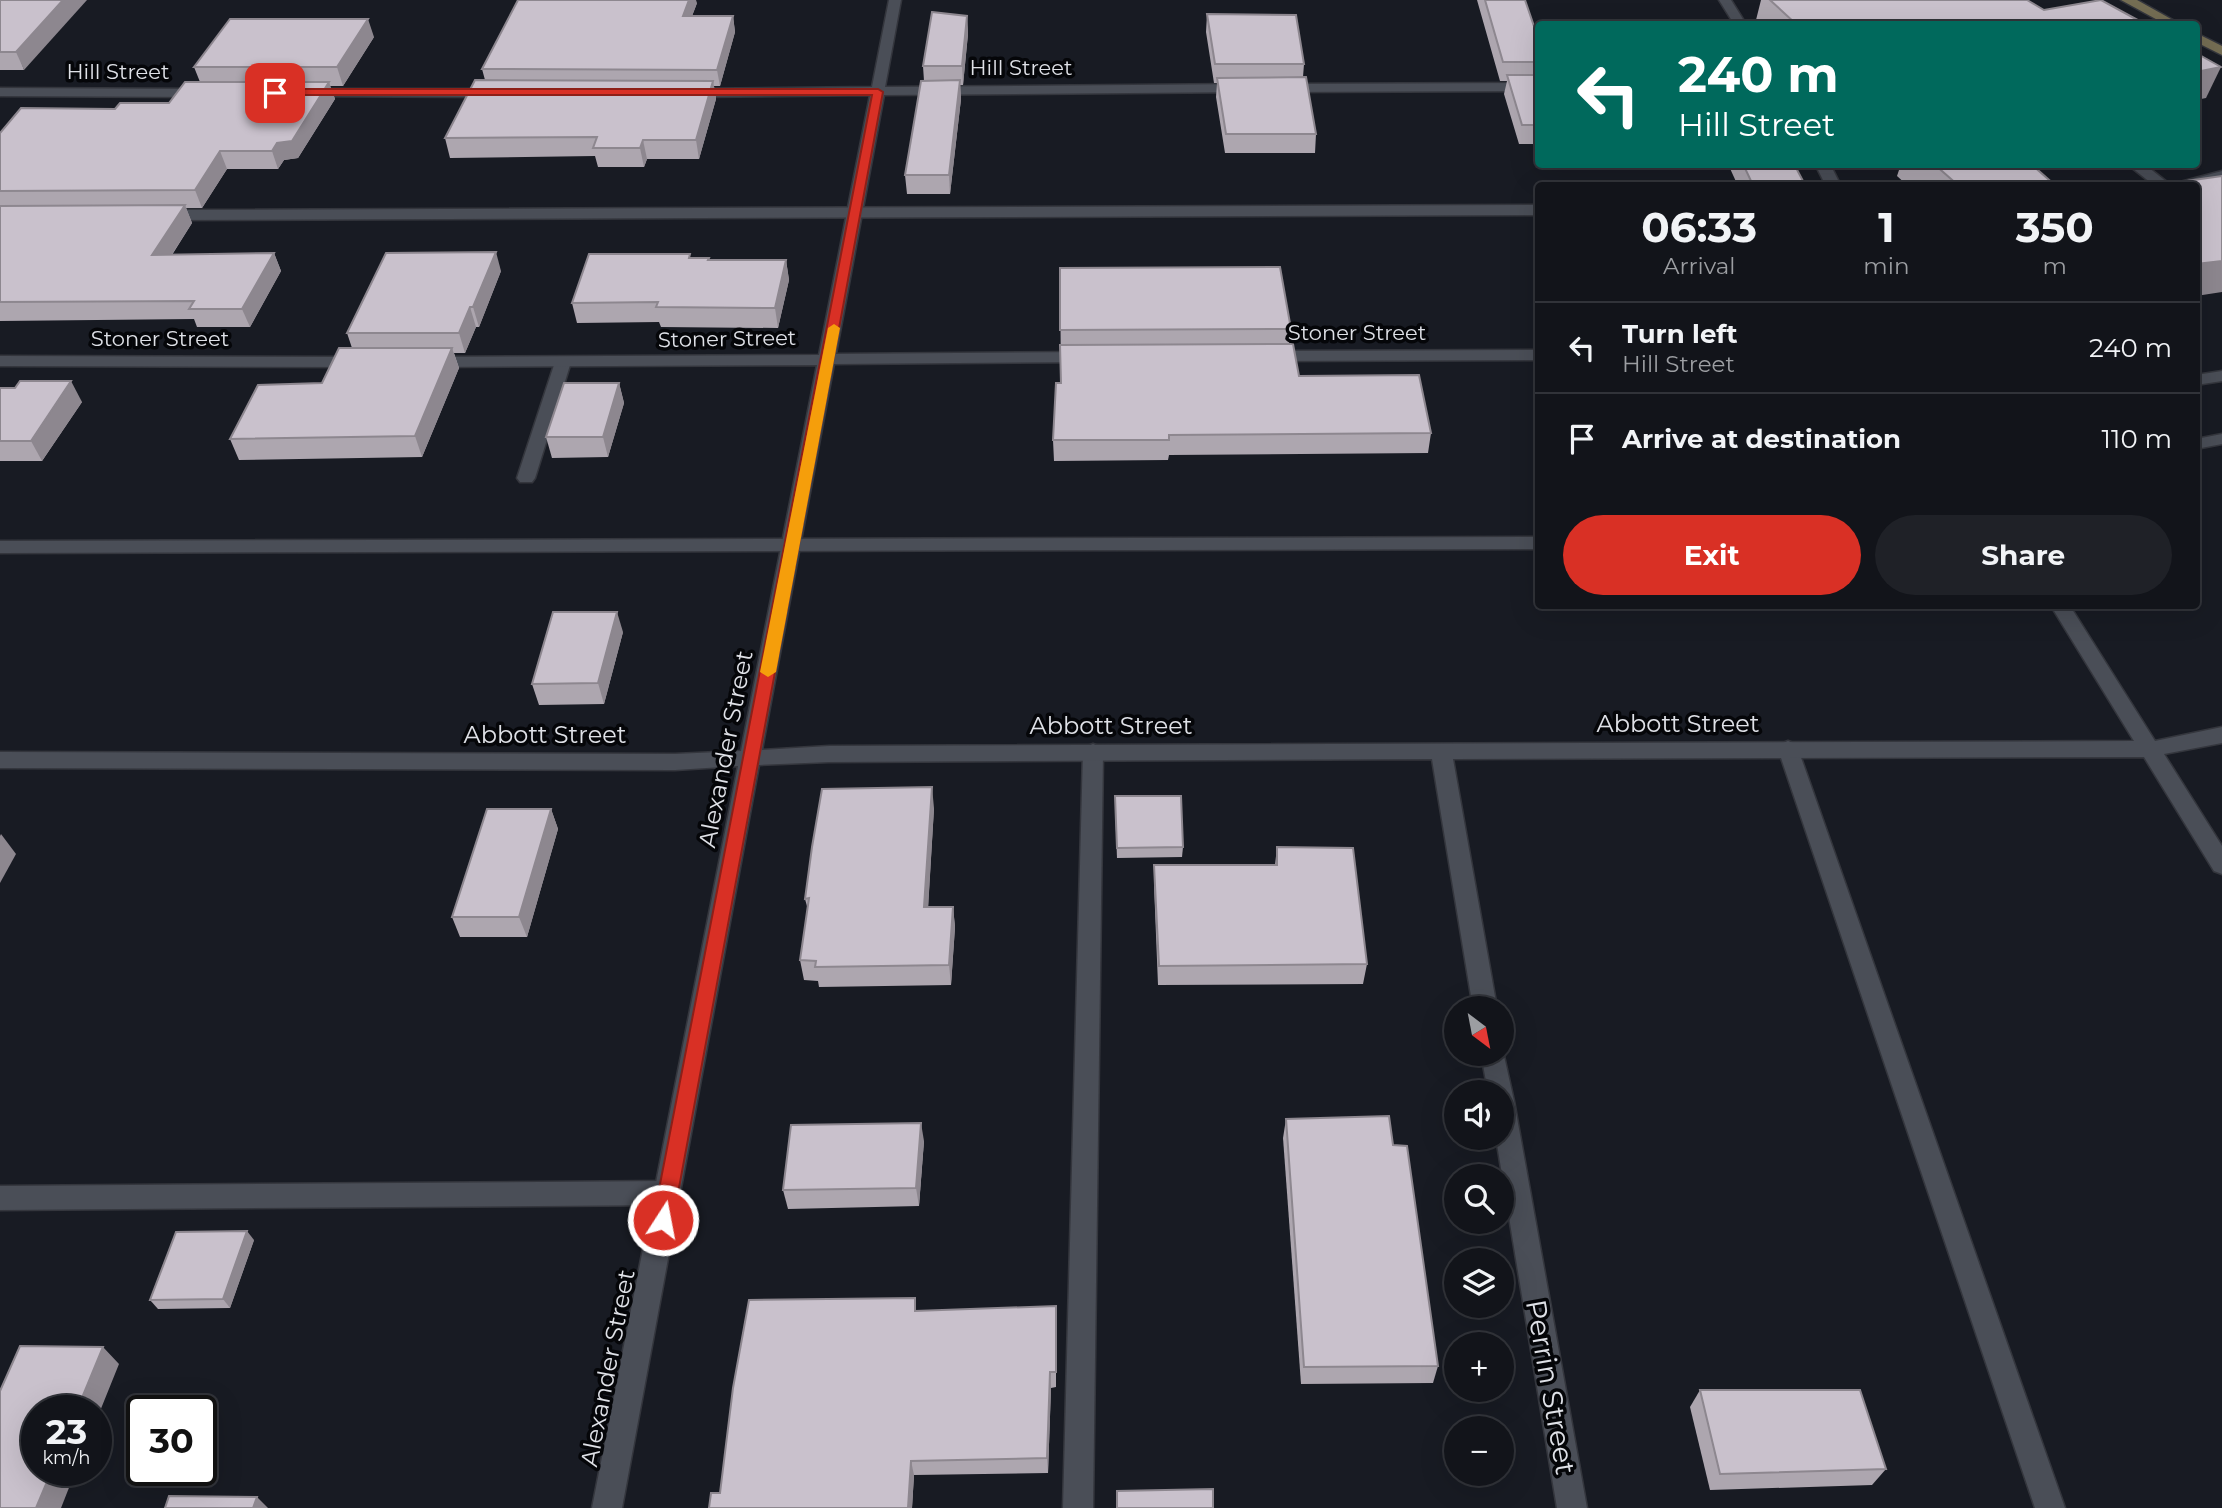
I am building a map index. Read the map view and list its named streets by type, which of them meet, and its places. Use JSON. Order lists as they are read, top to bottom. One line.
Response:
{"streets":{"street":["Hill Street","Stoner Street","Abbott Street","Alexander Street","Perrin Street"]},"crossings":[["Hill Street","Alexander Street"],["Stoner Street","Alexander Street"],["Abbott Street","Alexander Street"]],"north":"bottom right","page":{"turn":["240 m","Hill Street"],"eta":["06:33","Arrival","1","min","350","m"],"list":[{"name":"Turn left","note":"Hill Street","value":"240 m"},{"name":"Arrive at destination","value":"110 m"}],"buttons":["Exit","Share"],"map_buttons":["+","−"],"speed":"23 km/h","limit":"30"}}
